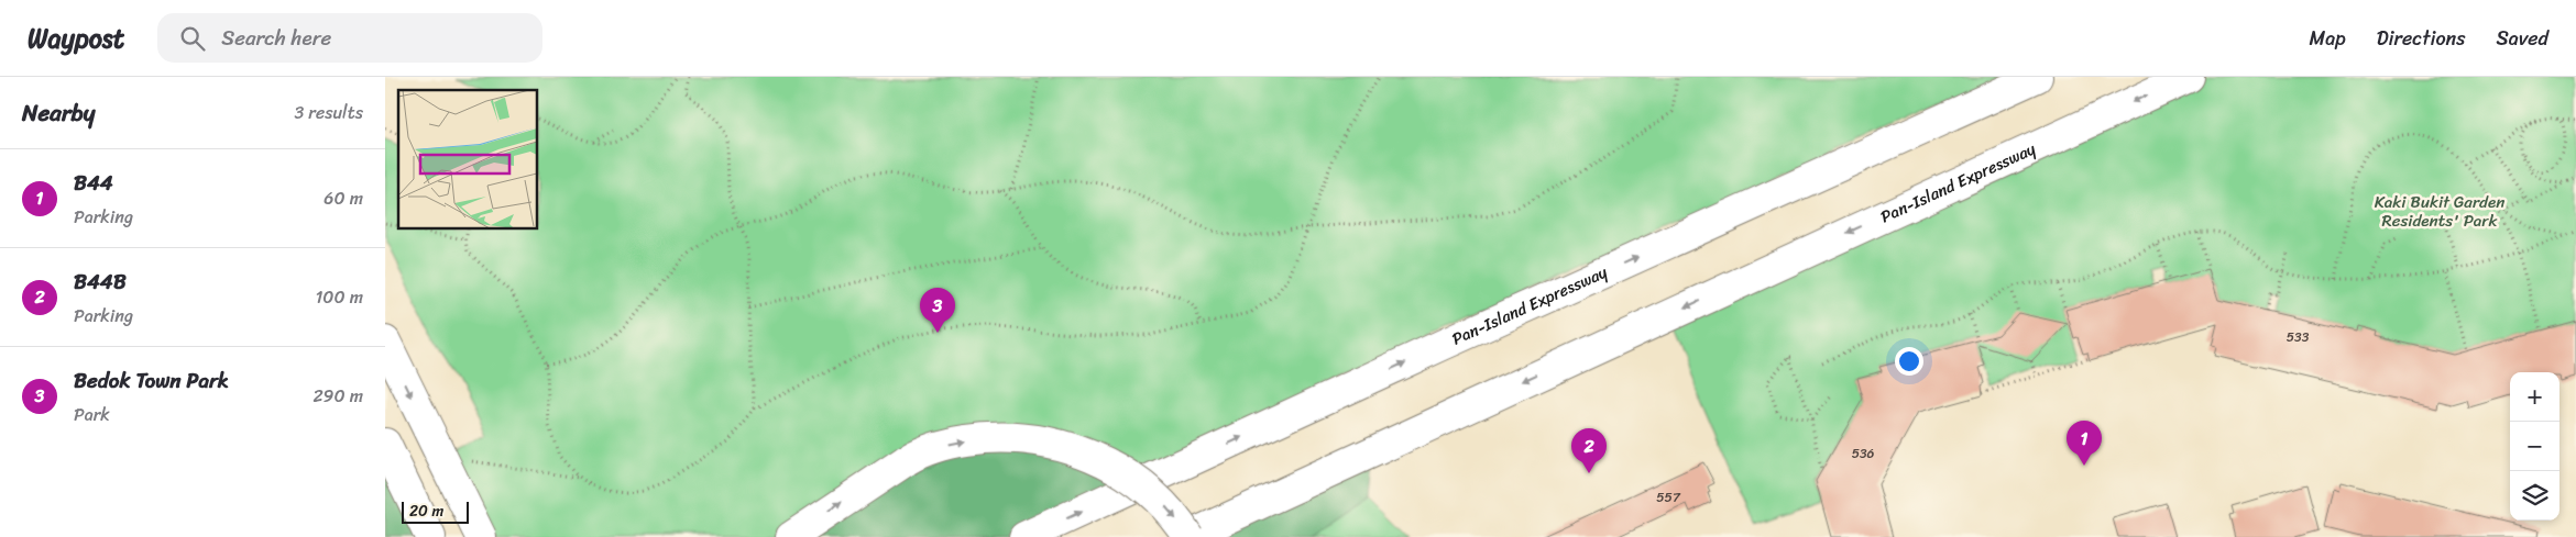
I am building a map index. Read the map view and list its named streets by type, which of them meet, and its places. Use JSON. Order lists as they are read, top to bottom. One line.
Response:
{"streets":{"main road":["Pan-Island Expressway"]},"parks":["Kaki Bukit Garden Residents' Park"],"house_numbers":["533","536","557"],"scale_bar":"20 m","page":{"header":"Waypost","search":"Search here","nav":["Map","Directions","Saved"],"heading":["Nearby","3 results"],"list":[{"mark":"1","name":"B44","note":"Parking","value":"60 m"},{"mark":"2","name":"B44B","note":"Parking","value":"100 m"},{"mark":"3","name":"Bedok Town Park","note":"Park","value":"290 m"}],"pins":["3","1","2"],"map_buttons":["+","−"],"scale":"20 m"}}
